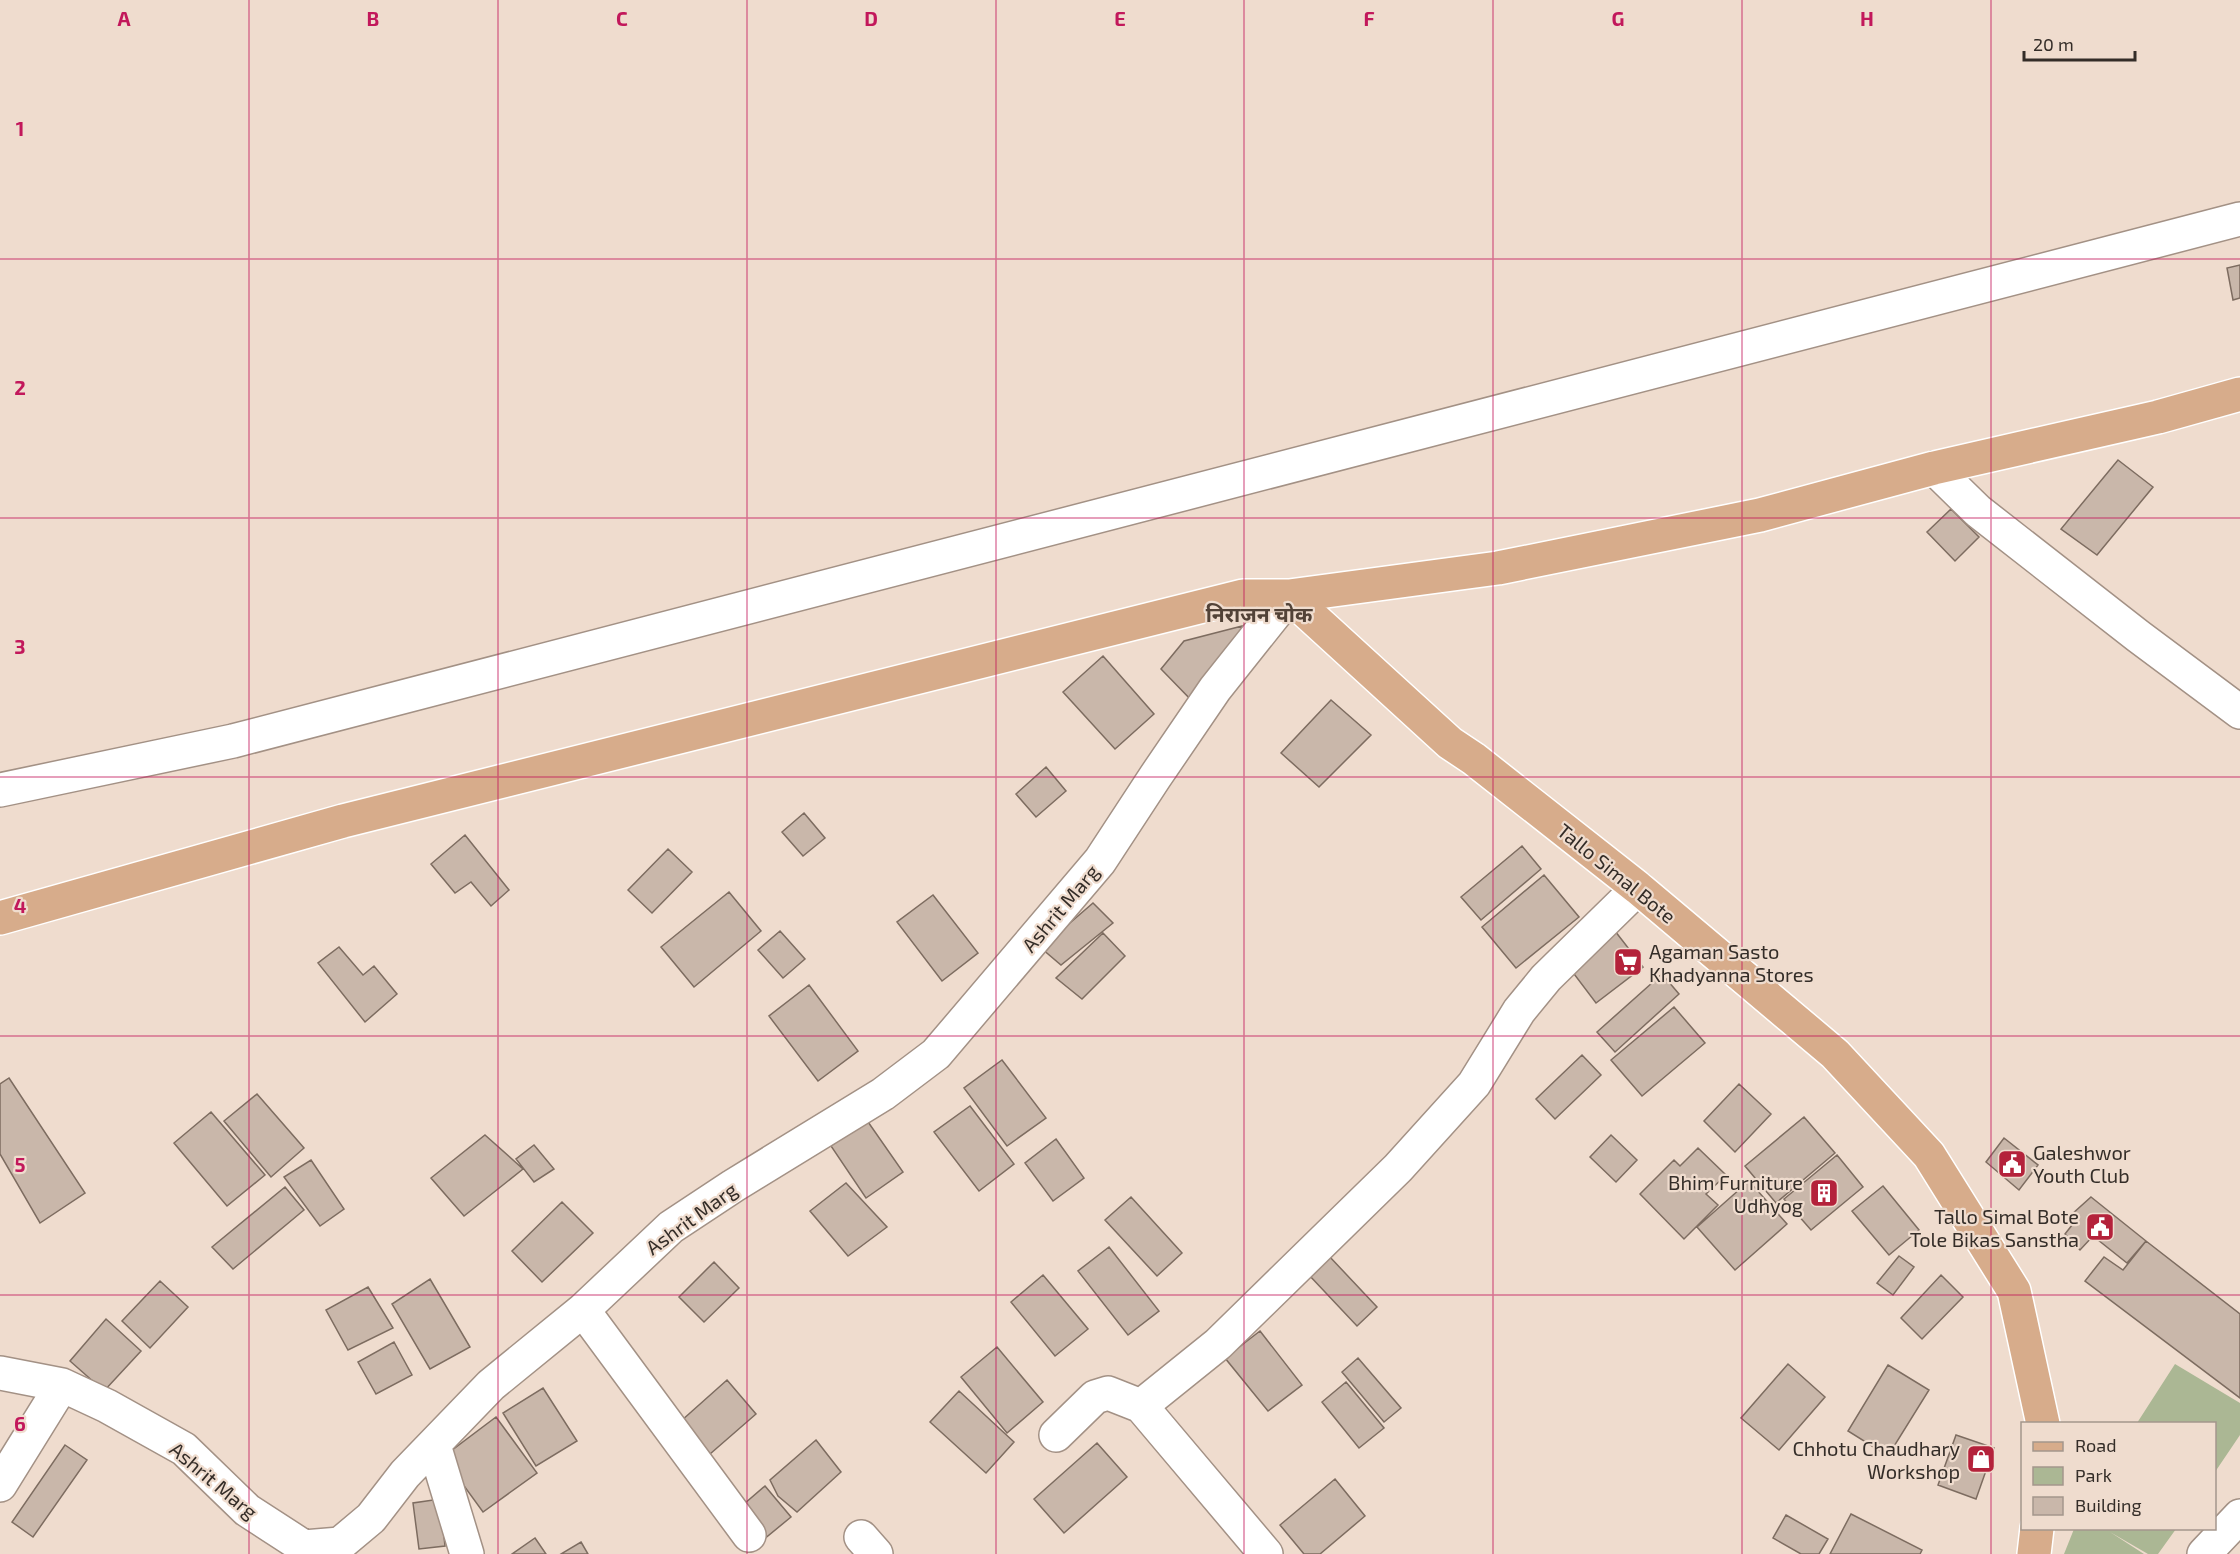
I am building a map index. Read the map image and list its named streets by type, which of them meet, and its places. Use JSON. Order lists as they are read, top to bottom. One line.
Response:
{"streets":{"main road":["Tallo Simal Bote"],"street":["Ashrit Marg"]},"crossings":[["Tallo Simal Bote","Ashrit Marg"]],"districts":["निराजन चोक"],"places":{"supermarket":["Agaman Sasto Khadyanna Stores"],"public building":["Galeshwor Youth Club","Tallo Simal Bote Tole Bikas Sanstha"],"building":["Bhim Furniture Udhyog"],"shop":["Chhotu Chaudhary Workshop"]},"legend":["Road","Park","Building"],"scale_bar":"20 m","grid":{"columns":["A","B","C","D","E","F","G","H"],"rows":["1","2","3","4","5","6"]}}
